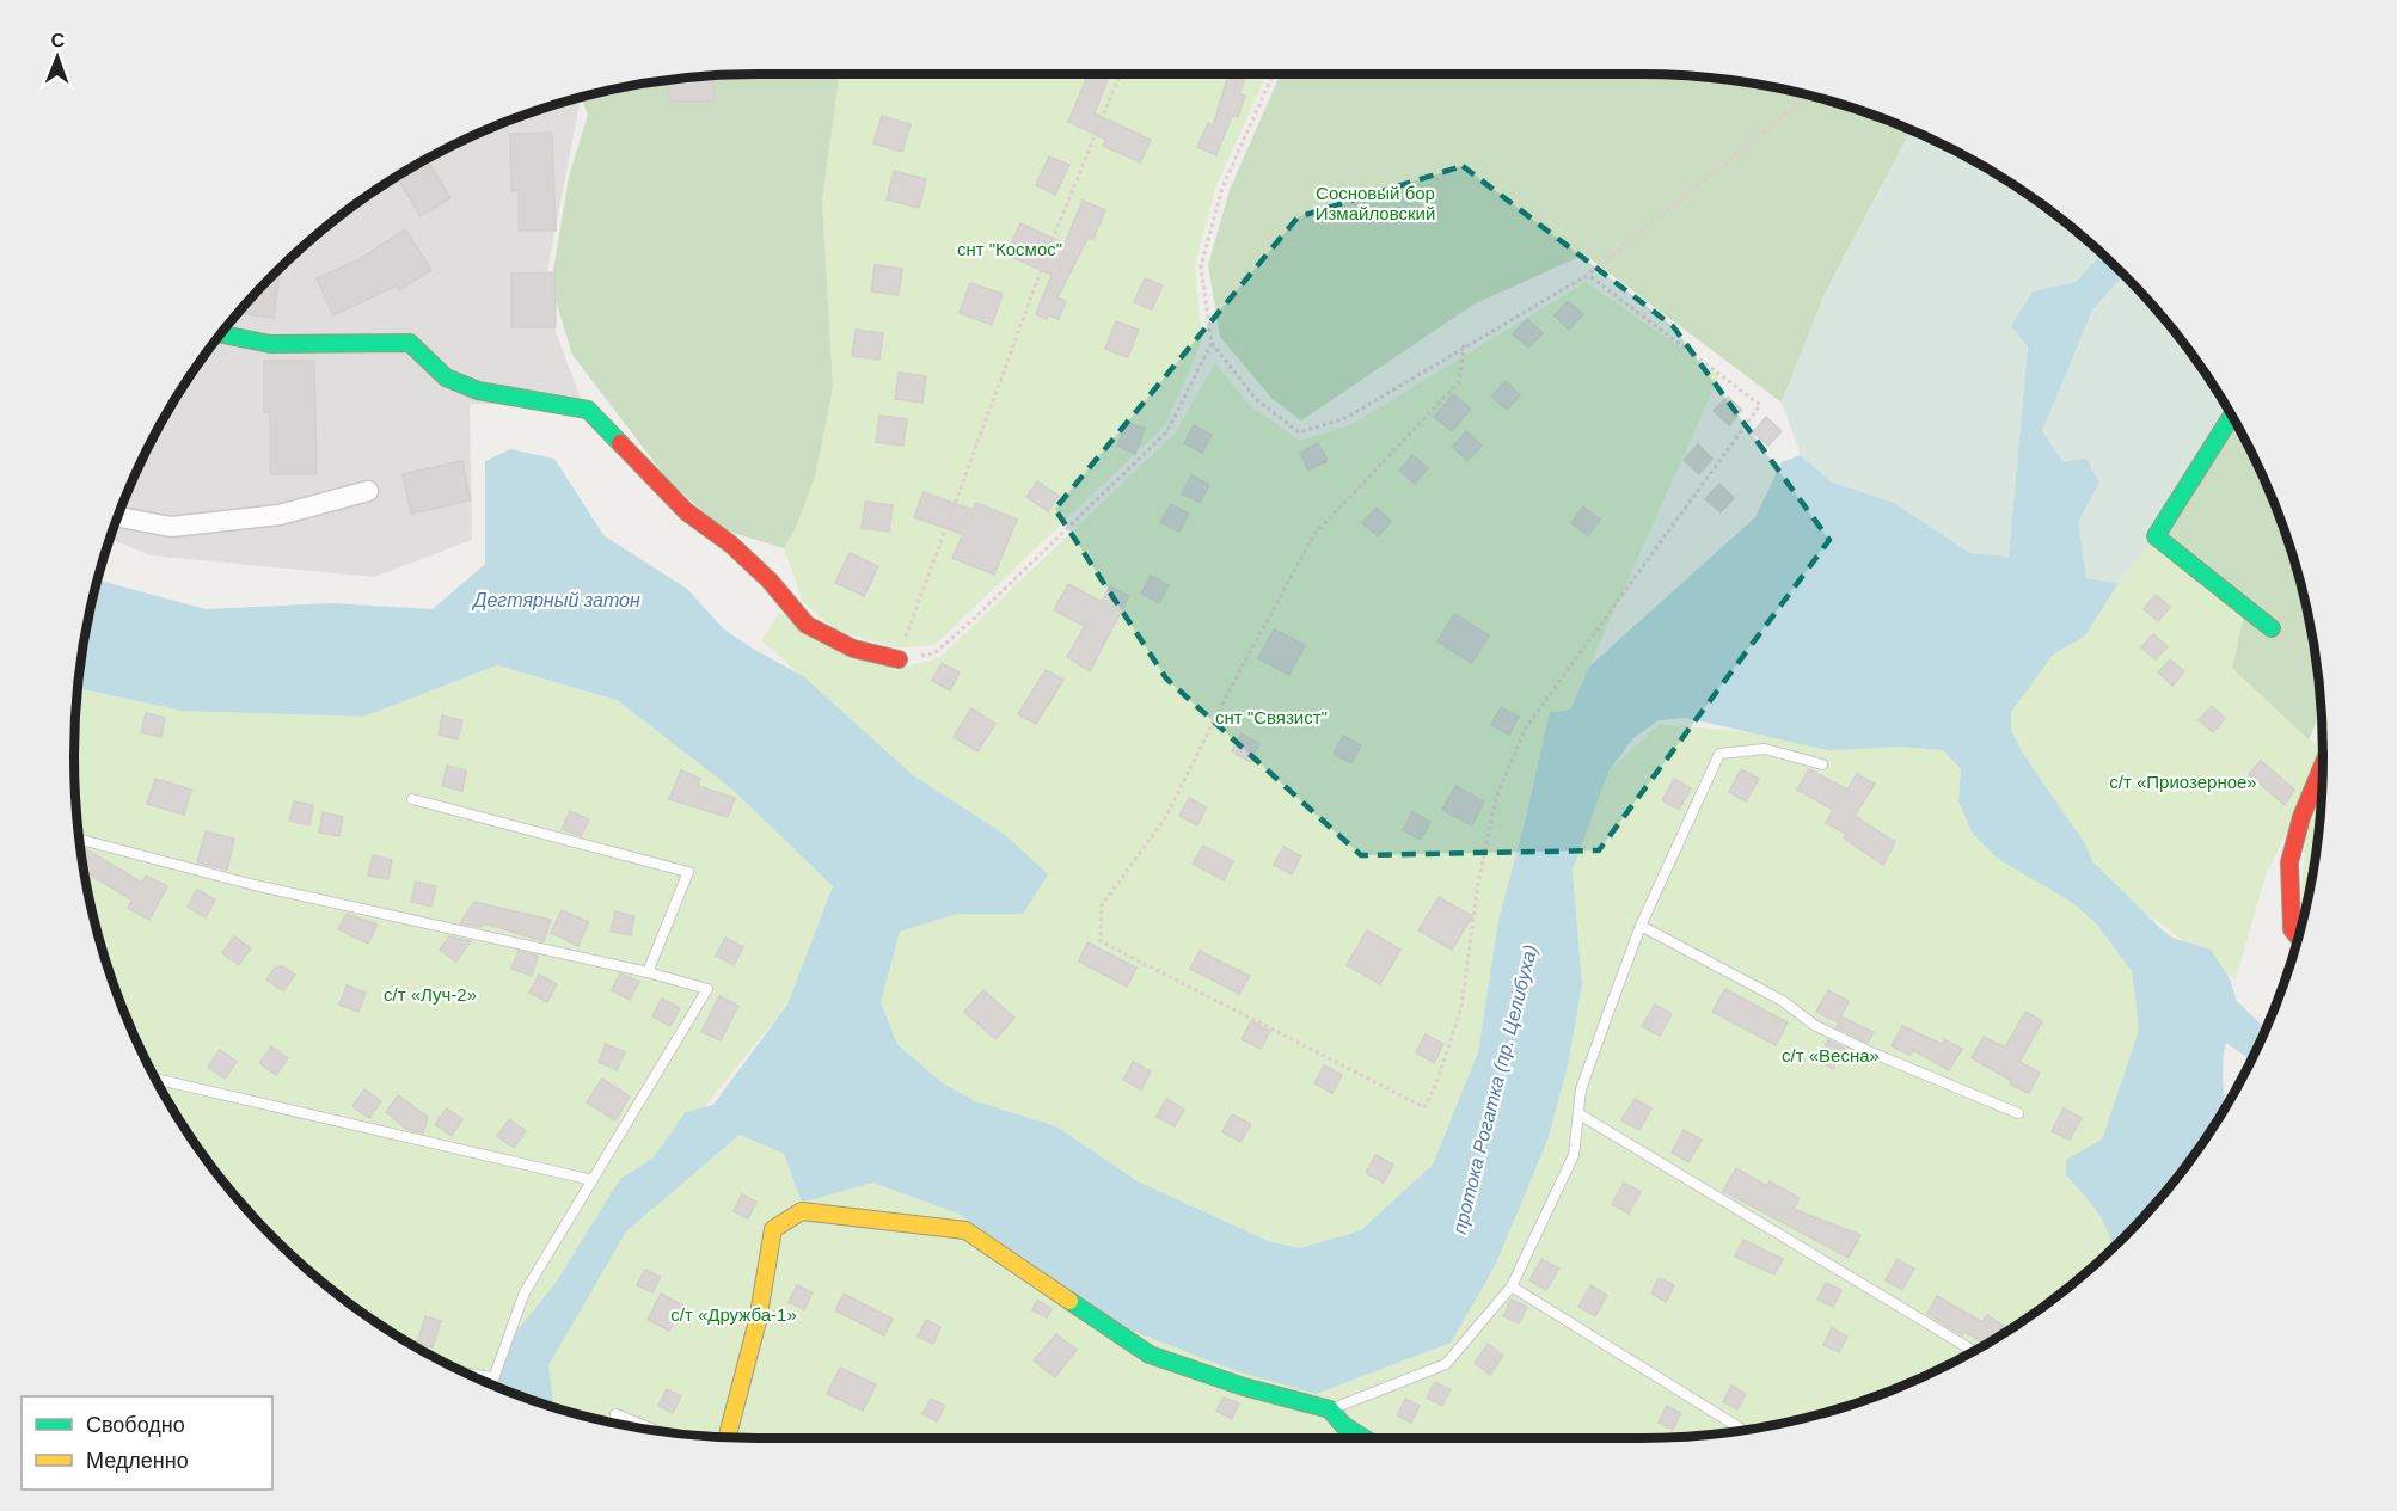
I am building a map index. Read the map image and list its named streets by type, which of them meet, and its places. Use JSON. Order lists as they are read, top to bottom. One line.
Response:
{"water":["Дегтярный затон","протока Рогатка (пр. Целибуха)"],"parks":["Сосновый бор Измайловский","снт \"Космос\"","снт \"Связист\"","с/т «Приозерное»","с/т «Луч-2»","с/т «Весна»","с/т «Дружба-1»"],"legend":["Свободно","Медленно"],"north":"top"}
